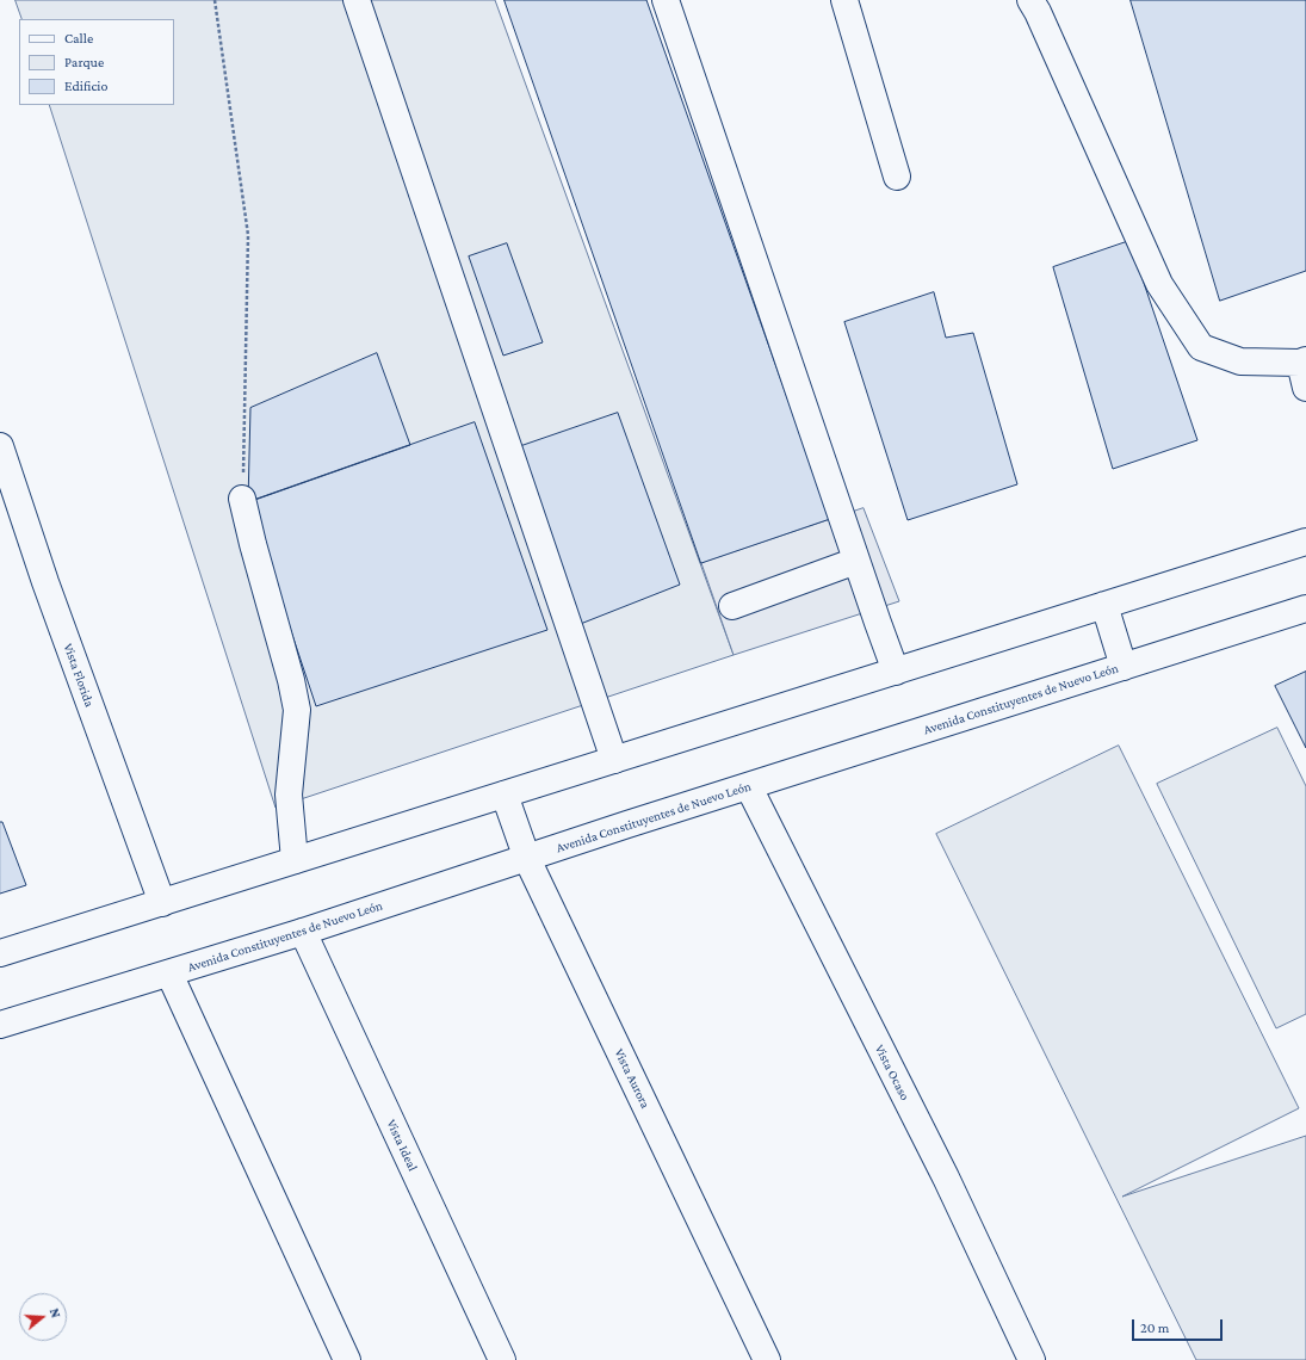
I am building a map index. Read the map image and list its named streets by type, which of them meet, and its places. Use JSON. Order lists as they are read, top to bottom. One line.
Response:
{"streets":{"main road":["Vista Florida","Avenida Constituyentes de Nuevo León","Vista Ocaso","Vista Aurora","Vista Ideal"]},"crossings":[["Avenida Constituyentes de Nuevo León","Vista Ocaso"],["Avenida Constituyentes de Nuevo León","Vista Aurora"],["Avenida Constituyentes de Nuevo León","Vista Ideal"]],"legend":["Calle","Parque","Edificio"],"scale_bar":"20 m","north":"right"}
